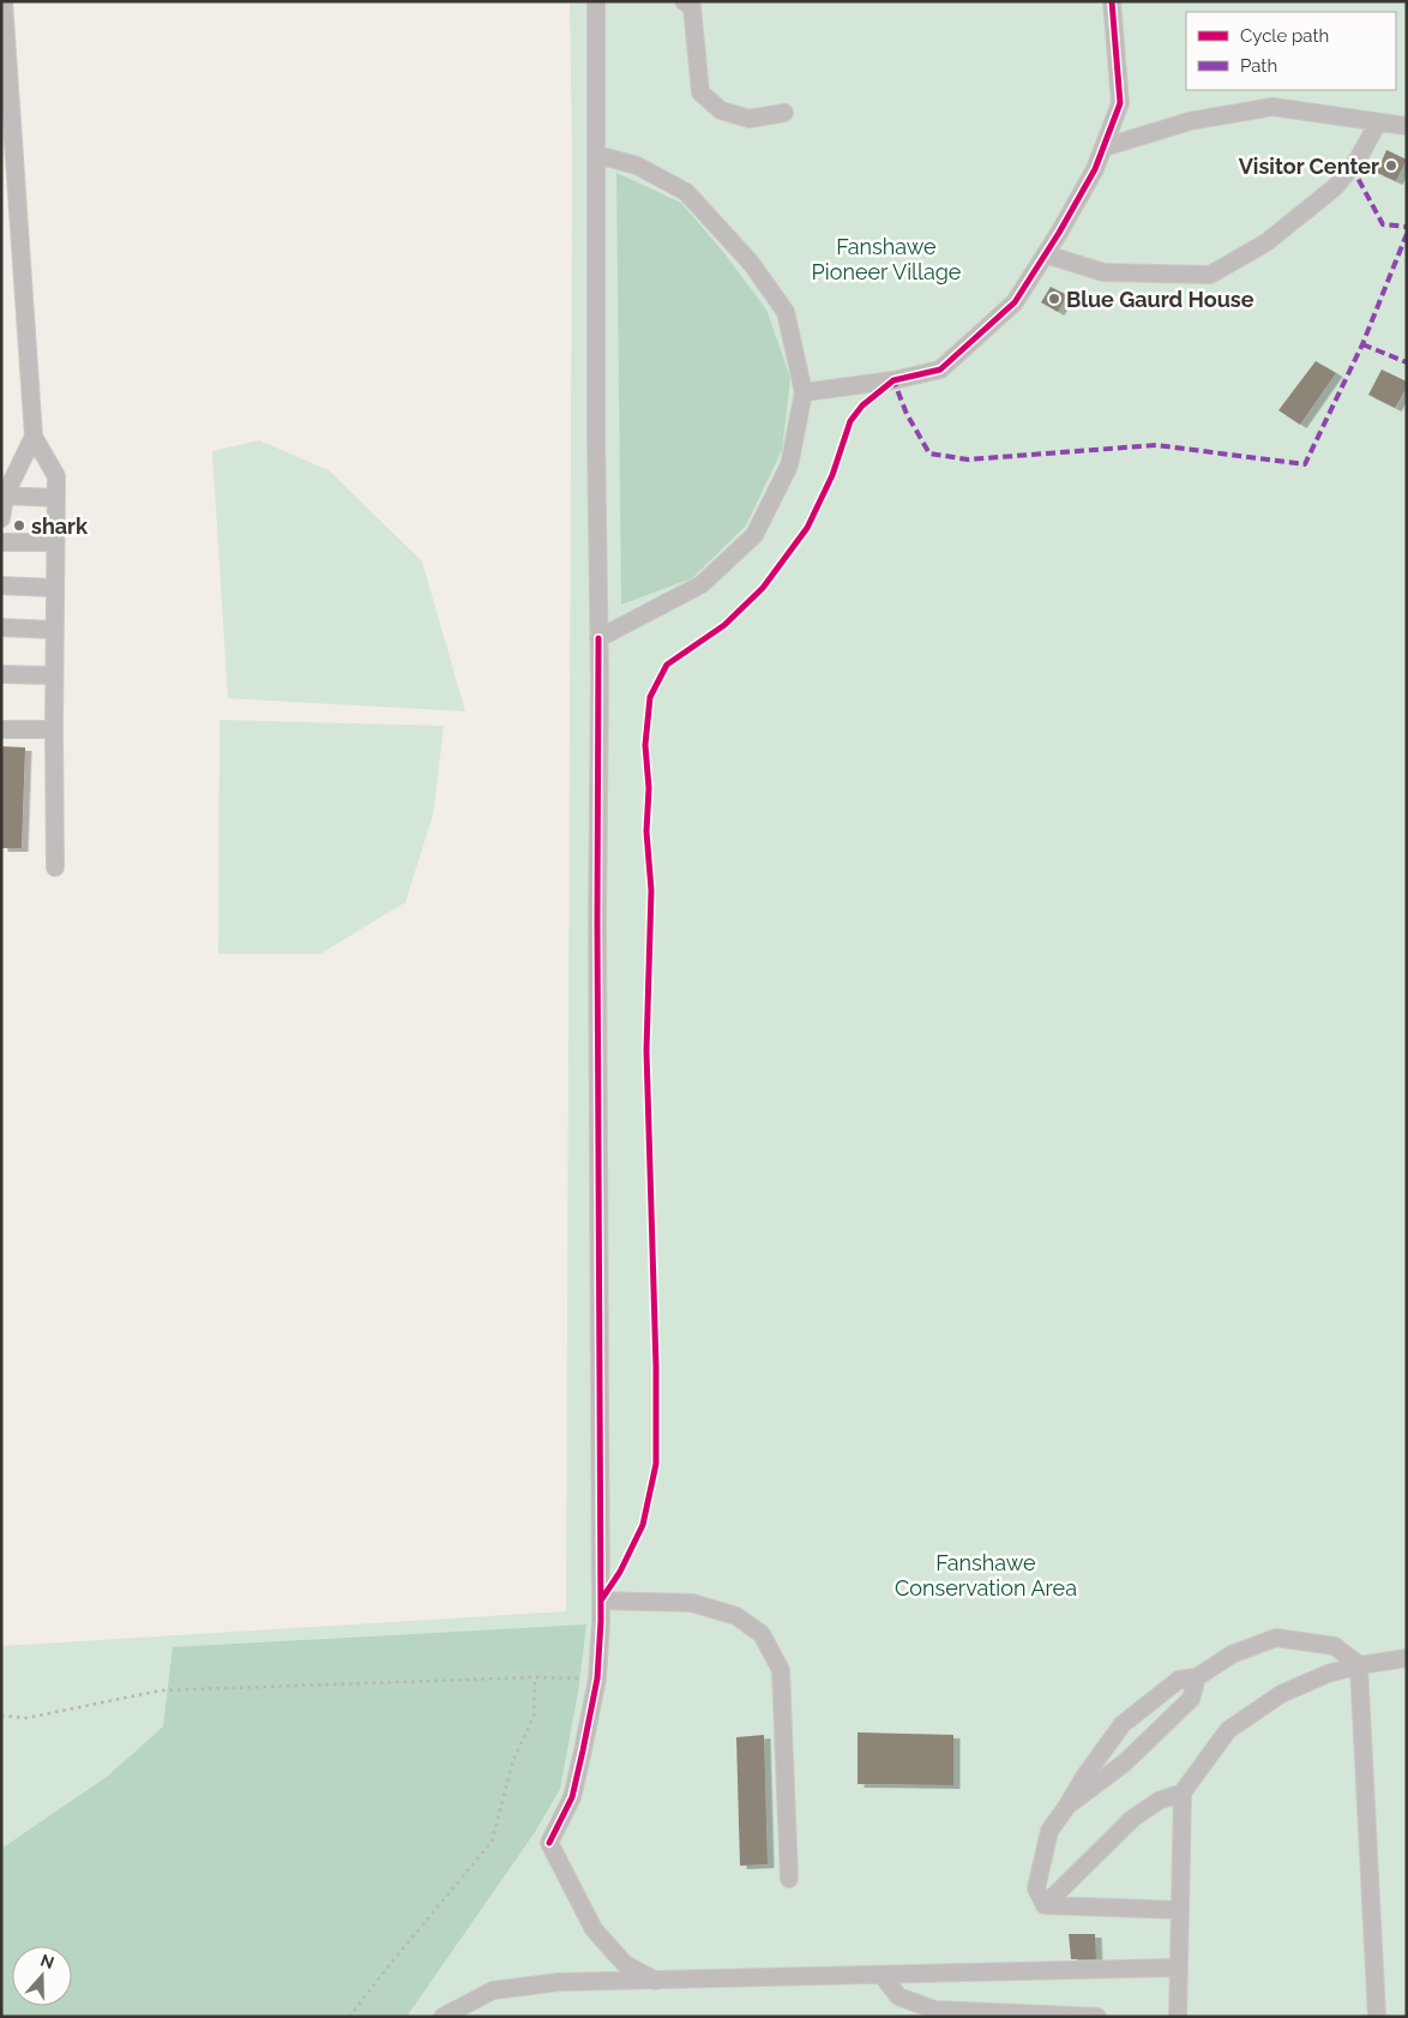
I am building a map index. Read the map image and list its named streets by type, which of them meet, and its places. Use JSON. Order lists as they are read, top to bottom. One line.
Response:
{"parks":["Fanshawe Pioneer Village","Fanshawe Conservation Area"],"places":["Visitor Center","Blue Gaurd House","shark"],"legend":["Cycle path","Path"],"north":"top"}
